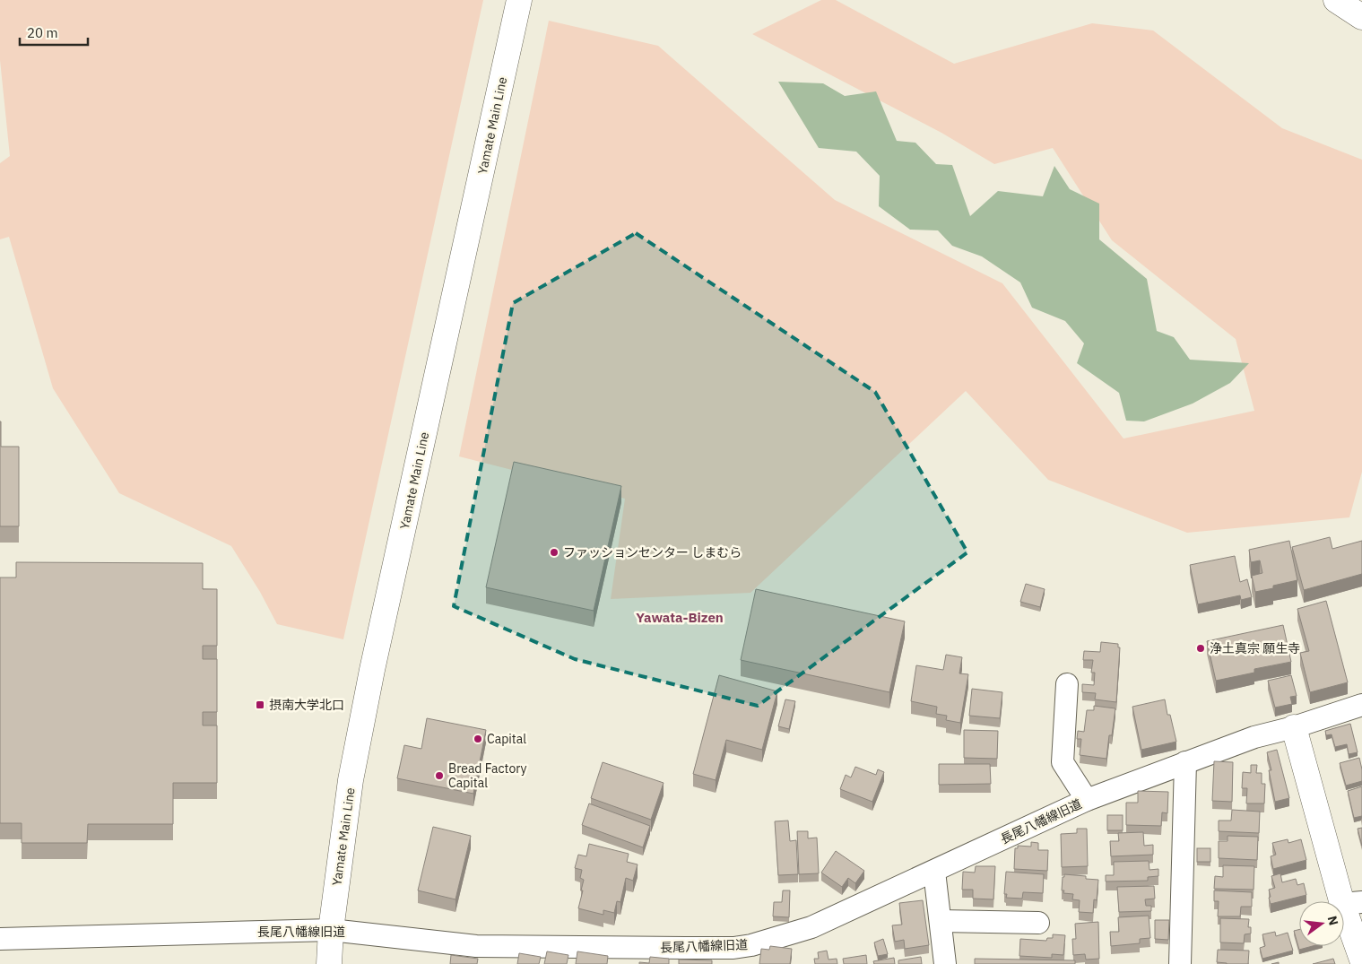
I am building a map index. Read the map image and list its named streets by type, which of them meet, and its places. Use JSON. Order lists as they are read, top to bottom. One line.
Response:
{"streets":{"main road":["Yamate Main Line"],"street":["長尾八幡線旧道"]},"crossings":[["Yamate Main Line","長尾八幡線旧道"]],"districts":["Yawata-Bizen"],"places":{"other":["ファッションセンター しまむら","浄土真宗 願生寺","Capital","Bread Factory Capital"],"transit":["摂南大学北口"]},"scale_bar":"20 m","north":"right"}
